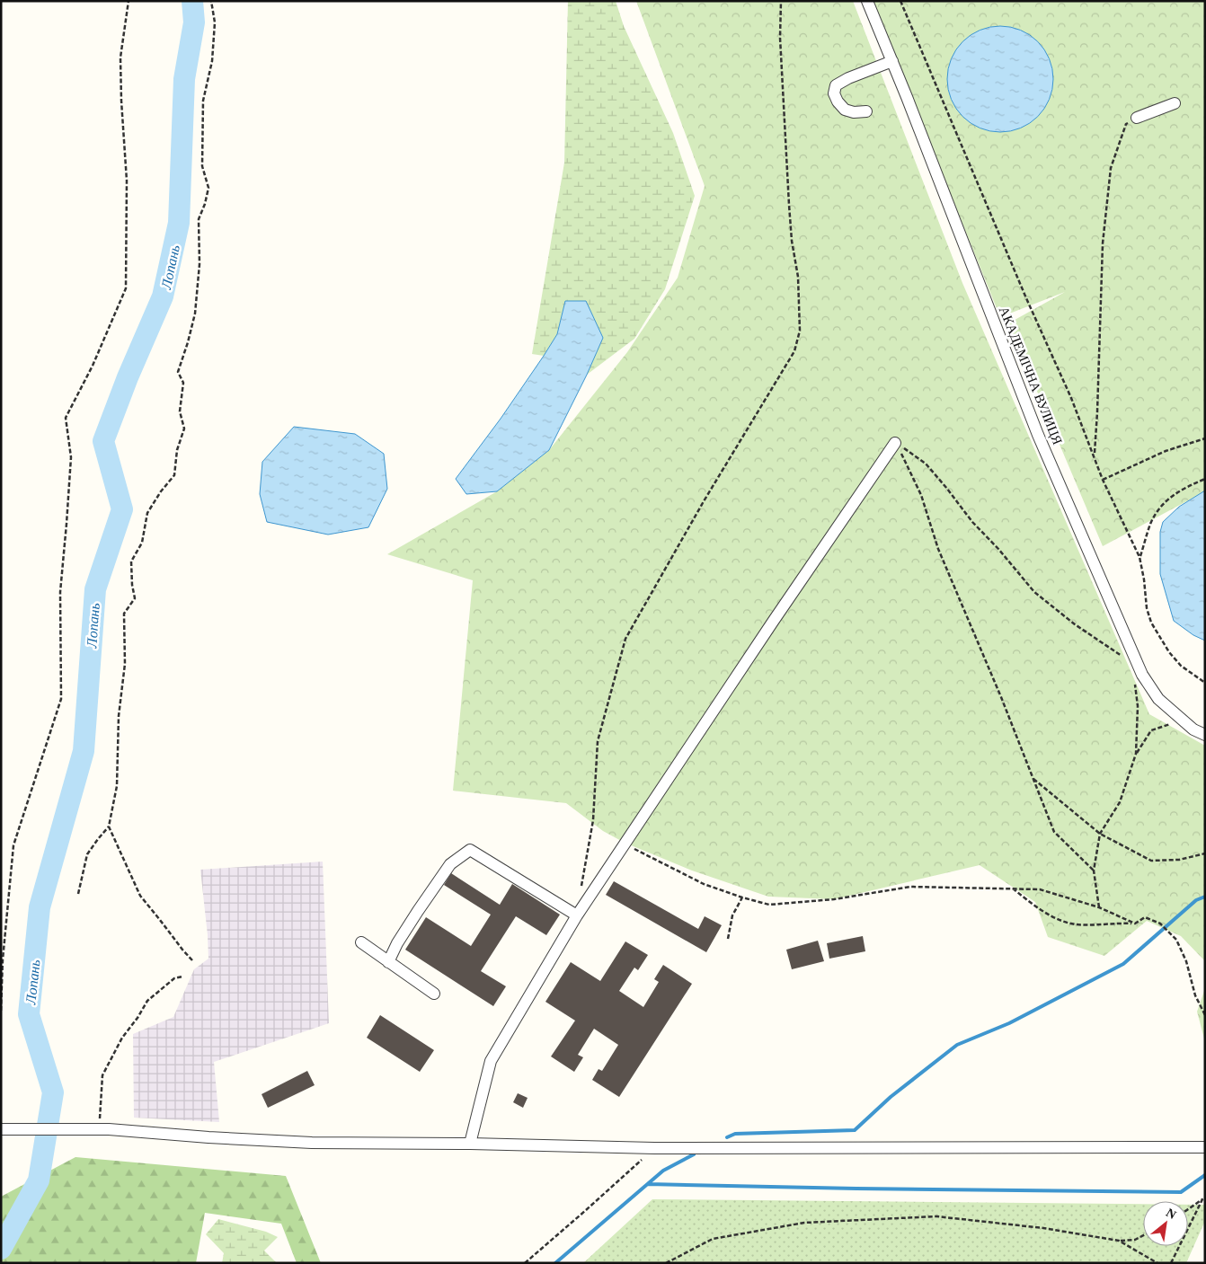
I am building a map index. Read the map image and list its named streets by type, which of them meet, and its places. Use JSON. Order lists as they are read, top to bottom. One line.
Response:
{"streets":{"street":["АКАДЕМІЧНА ВУЛИЦЯ"]},"water":["Лопань"],"north":"top right"}
